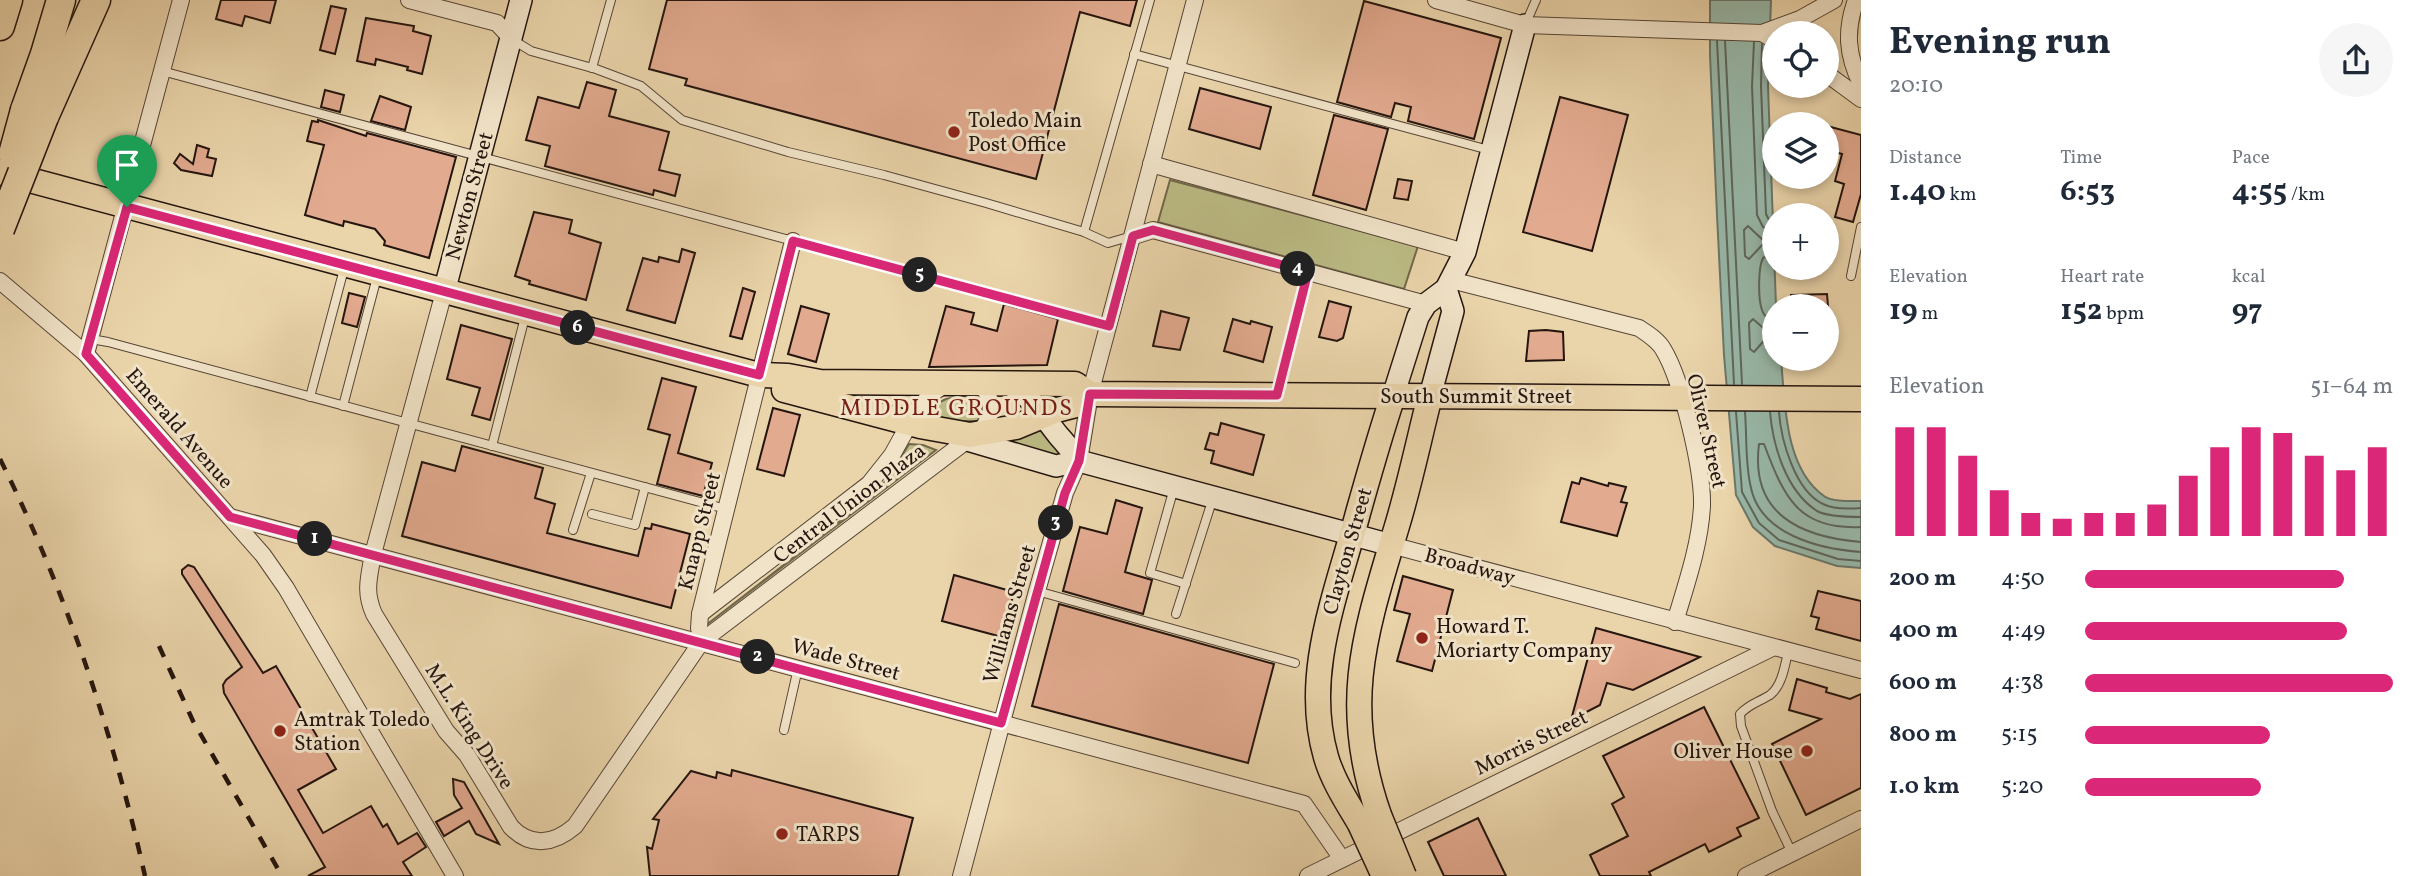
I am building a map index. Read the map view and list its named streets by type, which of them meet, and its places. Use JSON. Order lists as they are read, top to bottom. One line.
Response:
{"streets":{"main road":["South Summit Street","Clayton Street"],"street":["Newton Street","Emerald Avenue","Oliver Street","Central Union Plaza","Knapp Street","Broadway","Williams Street","Wade Street","M.L. King Drive","Morris Street"]},"crossings":[["Newton Street","Wade Street"],["Newton Street","M.L. King Drive"],["South Summit Street","Oliver Street"],["South Summit Street","Central Union Plaza"],["South Summit Street","Clayton Street"],["South Summit Street","Broadway"],["South Summit Street","Williams Street"],["Emerald Avenue","Wade Street"],["Oliver Street","Clayton Street"],["Oliver Street","Broadway"],["Central Union Plaza","Knapp Street"],["Central Union Plaza","Broadway"],["Central Union Plaza","Wade Street"],["Central Union Plaza","M.L. King Drive"],["Knapp Street","Wade Street"],["Knapp Street","M.L. King Drive"],["Clayton Street","Broadway"],["Broadway","Williams Street"],["Broadway","Morris Street"],["Williams Street","Wade Street"],["Wade Street","M.L. King Drive"],["Wade Street","Morris Street"]],"districts":["MIDDLE GROUNDS"],"places":["Toledo Main Post Office","Howard T. Moriarty Company","Amtrak Toledo Station","Oliver House","TARPS"],"page":{"heading":["Evening run","20:10"],"map_buttons":["+","−"],"stats":[["Distance","1.40 km"],["Time","6:53"],["Pace","4:55 /km"],["Elevation","19 m"],["Heart rate","152 bpm"],["kcal","97"]],"pins":["4","5","6","3","1","2"],"chart":["Elevation","51–64 m"],"list":[{"name":"200 m","note":"4:50"},{"name":"400 m","note":"4:49"},{"name":"600 m","note":"4:38"},{"name":"800 m","note":"5:15"},{"name":"1.0 km","note":"5:20"}]}}
